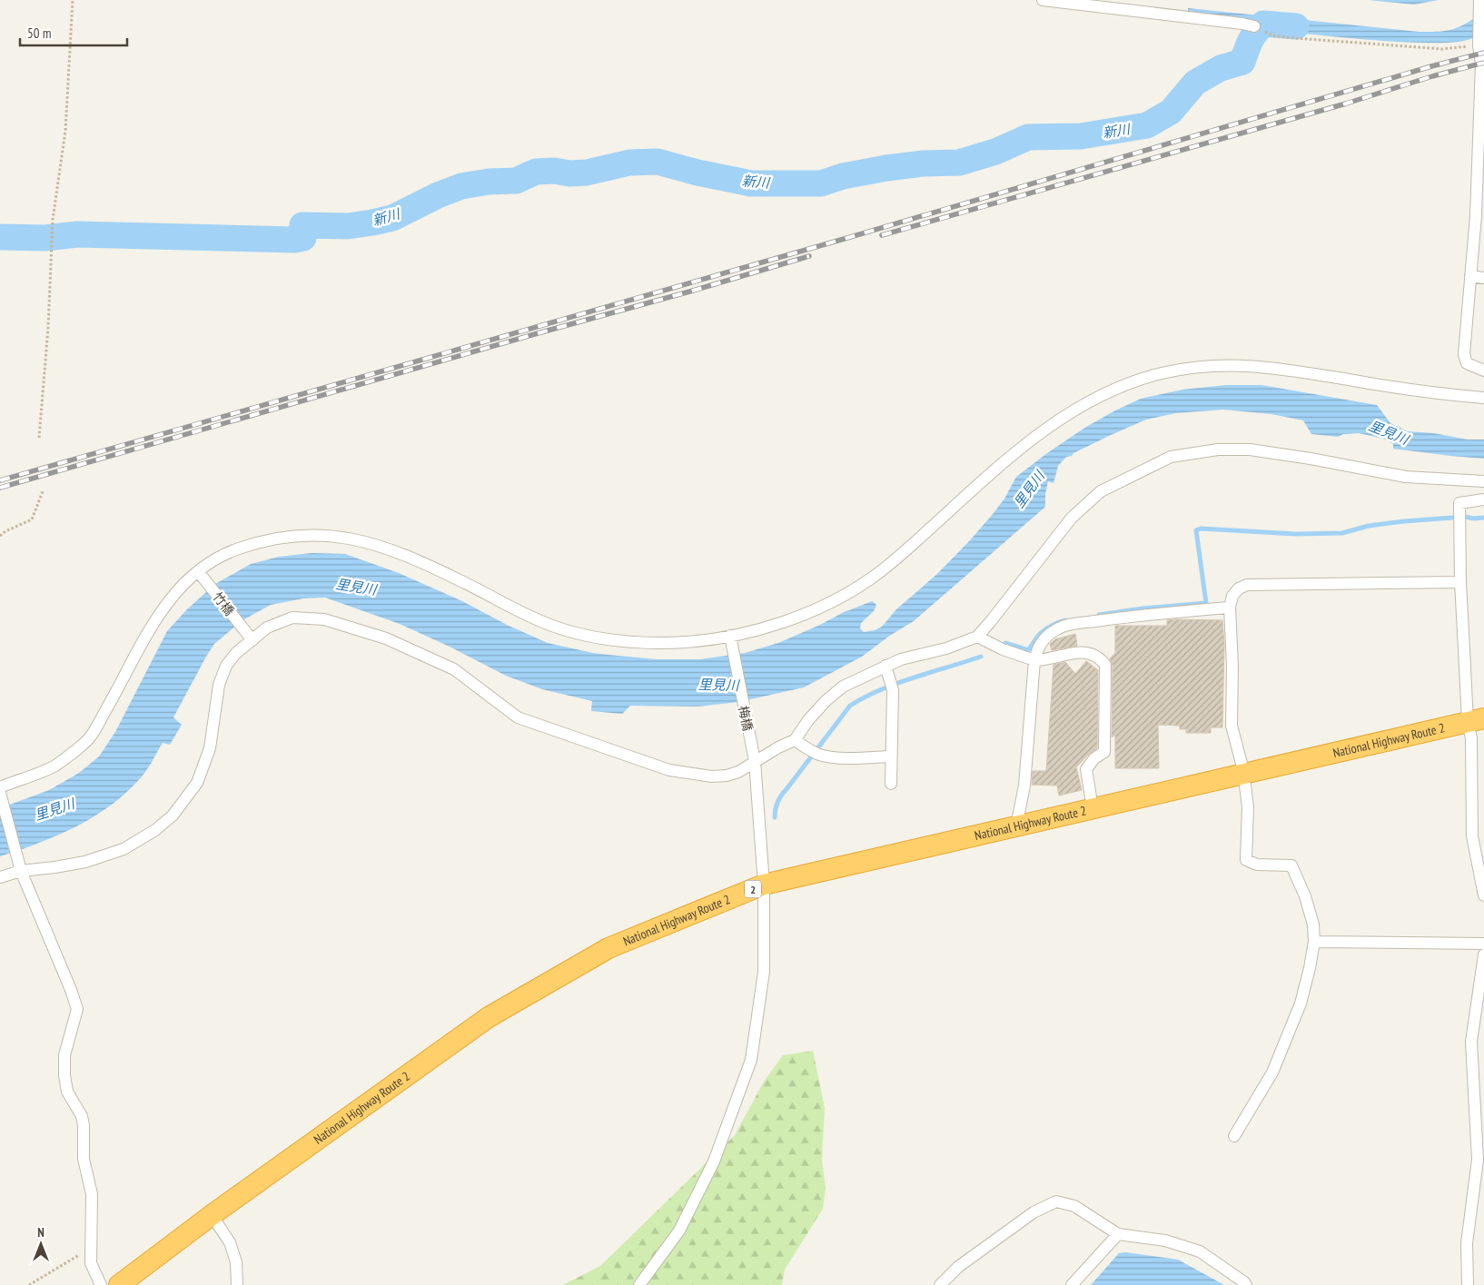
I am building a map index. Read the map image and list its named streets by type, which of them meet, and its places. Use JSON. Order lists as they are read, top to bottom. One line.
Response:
{"streets":{"highway":["National Highway Route 2","2"],"street":["竹橋","梅橋"]},"crossings":[["梅橋","National Highway Route 2"]],"water":["新川","里見川"],"scale_bar":"50 m","north":"top"}
